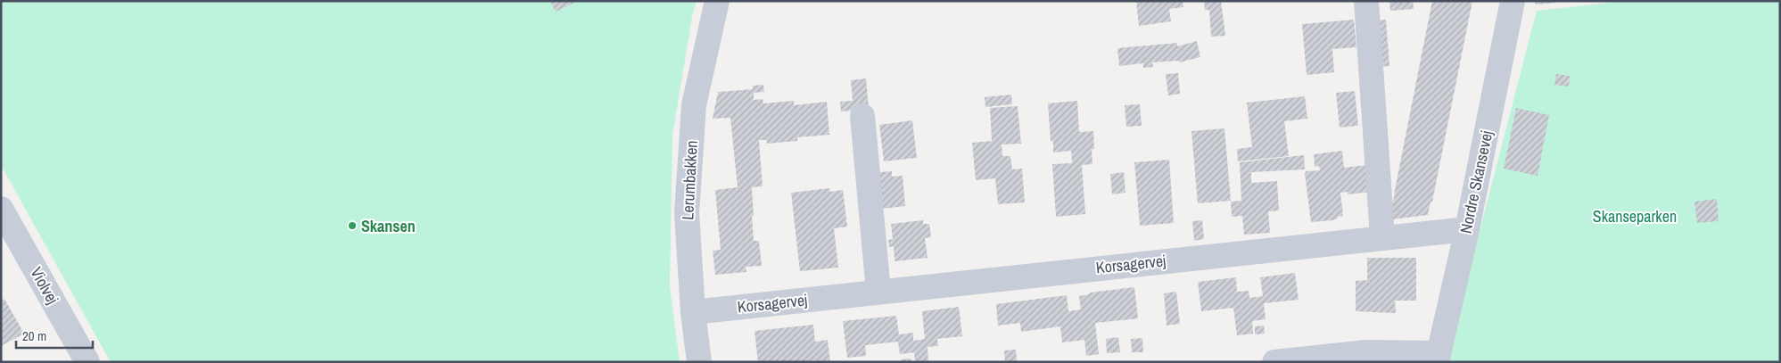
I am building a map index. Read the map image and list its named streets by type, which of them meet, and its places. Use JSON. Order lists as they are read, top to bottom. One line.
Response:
{"streets":{"street":["Lerumbakken","Nordre Skansevej","Korsagervej","Violvej"]},"crossings":[["Lerumbakken","Korsagervej"],["Nordre Skansevej","Korsagervej"]],"parks":["Skanseparken"],"places":["Skansen"],"scale_bar":"20 m"}
